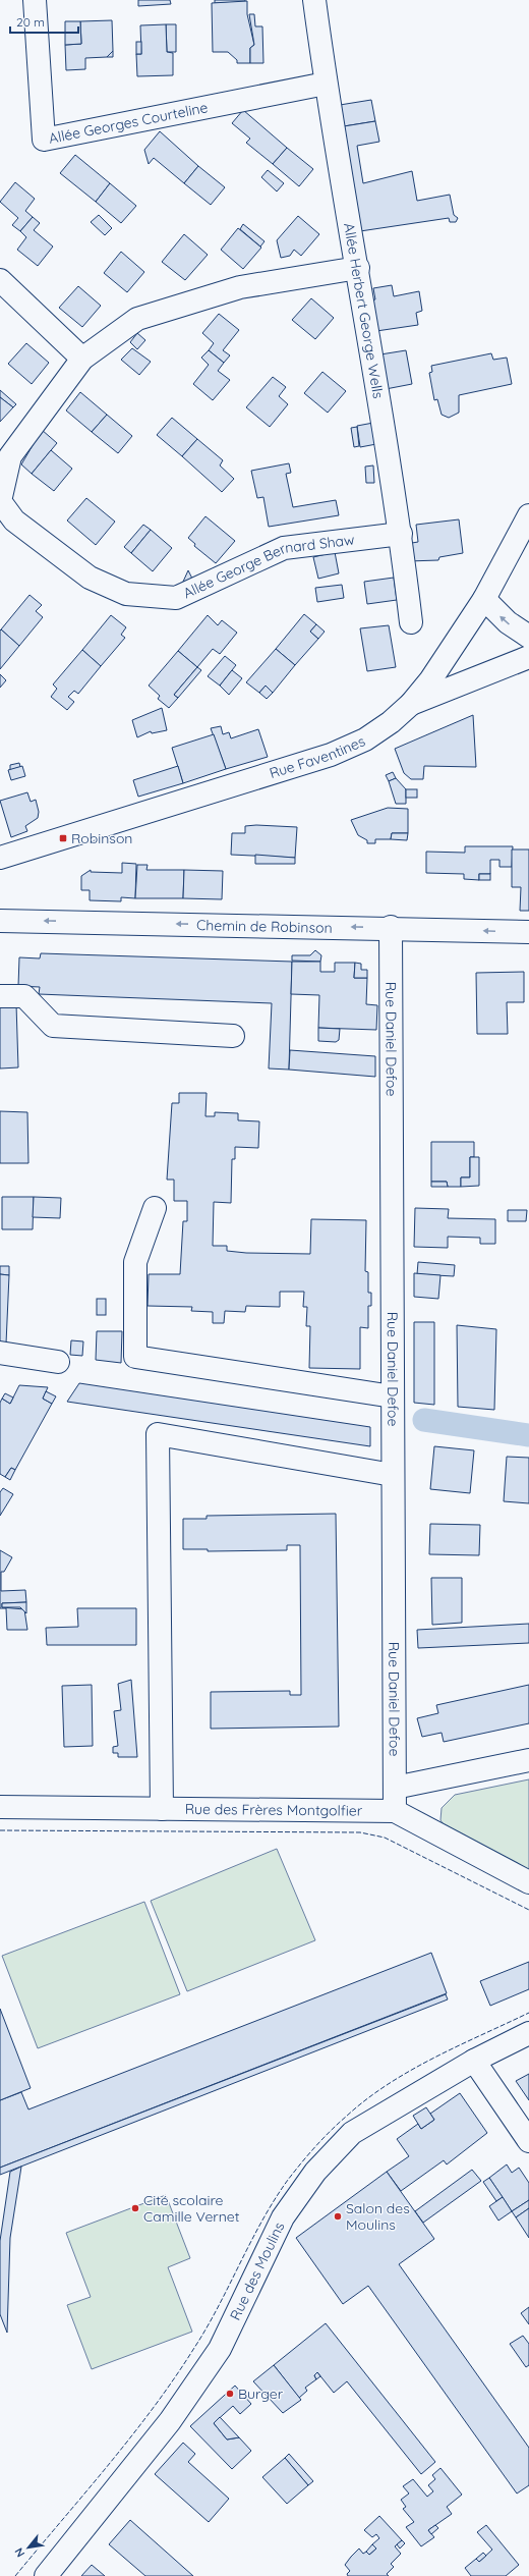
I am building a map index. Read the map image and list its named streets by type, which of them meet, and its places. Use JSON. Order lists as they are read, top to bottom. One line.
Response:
{"streets":{"street":["Allée Georges Courteline","Allée Herbert George Wells","Allée George Bernard Shaw","Rue Faventines","Chemin de Robinson","Rue Daniel Defoe","Rue des Frères Montgolfier","Rue des Moulins"]},"crossings":[["Allée Georges Courteline","Allée Herbert George Wells"],["Allée Herbert George Wells","Allée George Bernard Shaw"],["Chemin de Robinson","Rue Daniel Defoe"],["Rue Daniel Defoe","Rue des Frères Montgolfier"]],"places":{"transit":["Robinson"],"other":["Cité scolaire Camille Vernet","Salon des Moulins","Burger"]},"scale_bar":"20 m","north":"bottom left"}
